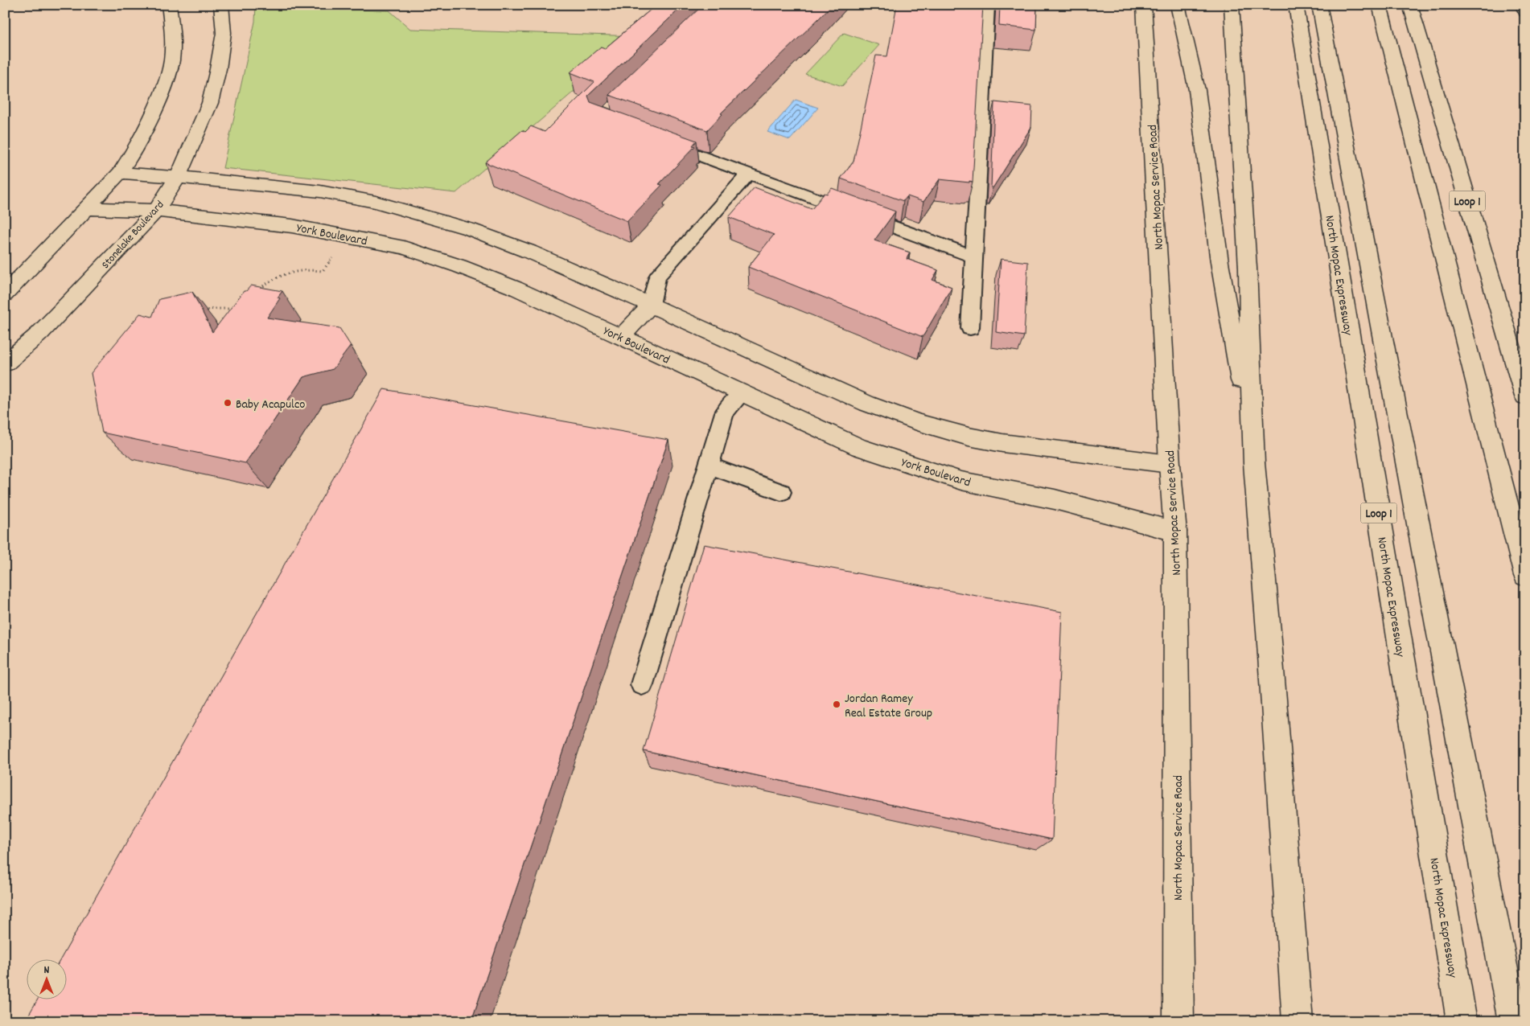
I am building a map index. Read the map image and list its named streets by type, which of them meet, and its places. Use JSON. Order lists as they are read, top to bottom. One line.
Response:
{"streets":{"main road":["North Mopac Service Road","Loop 1","York Boulevard","Stonelake Boulevard","North Mopac Expressway"]},"crossings":[["North Mopac Service Road","York Boulevard"],["York Boulevard","Stonelake Boulevard"]],"places":["Baby Acapulco","Jordan Ramey Real Estate Group"],"north":"top"}
